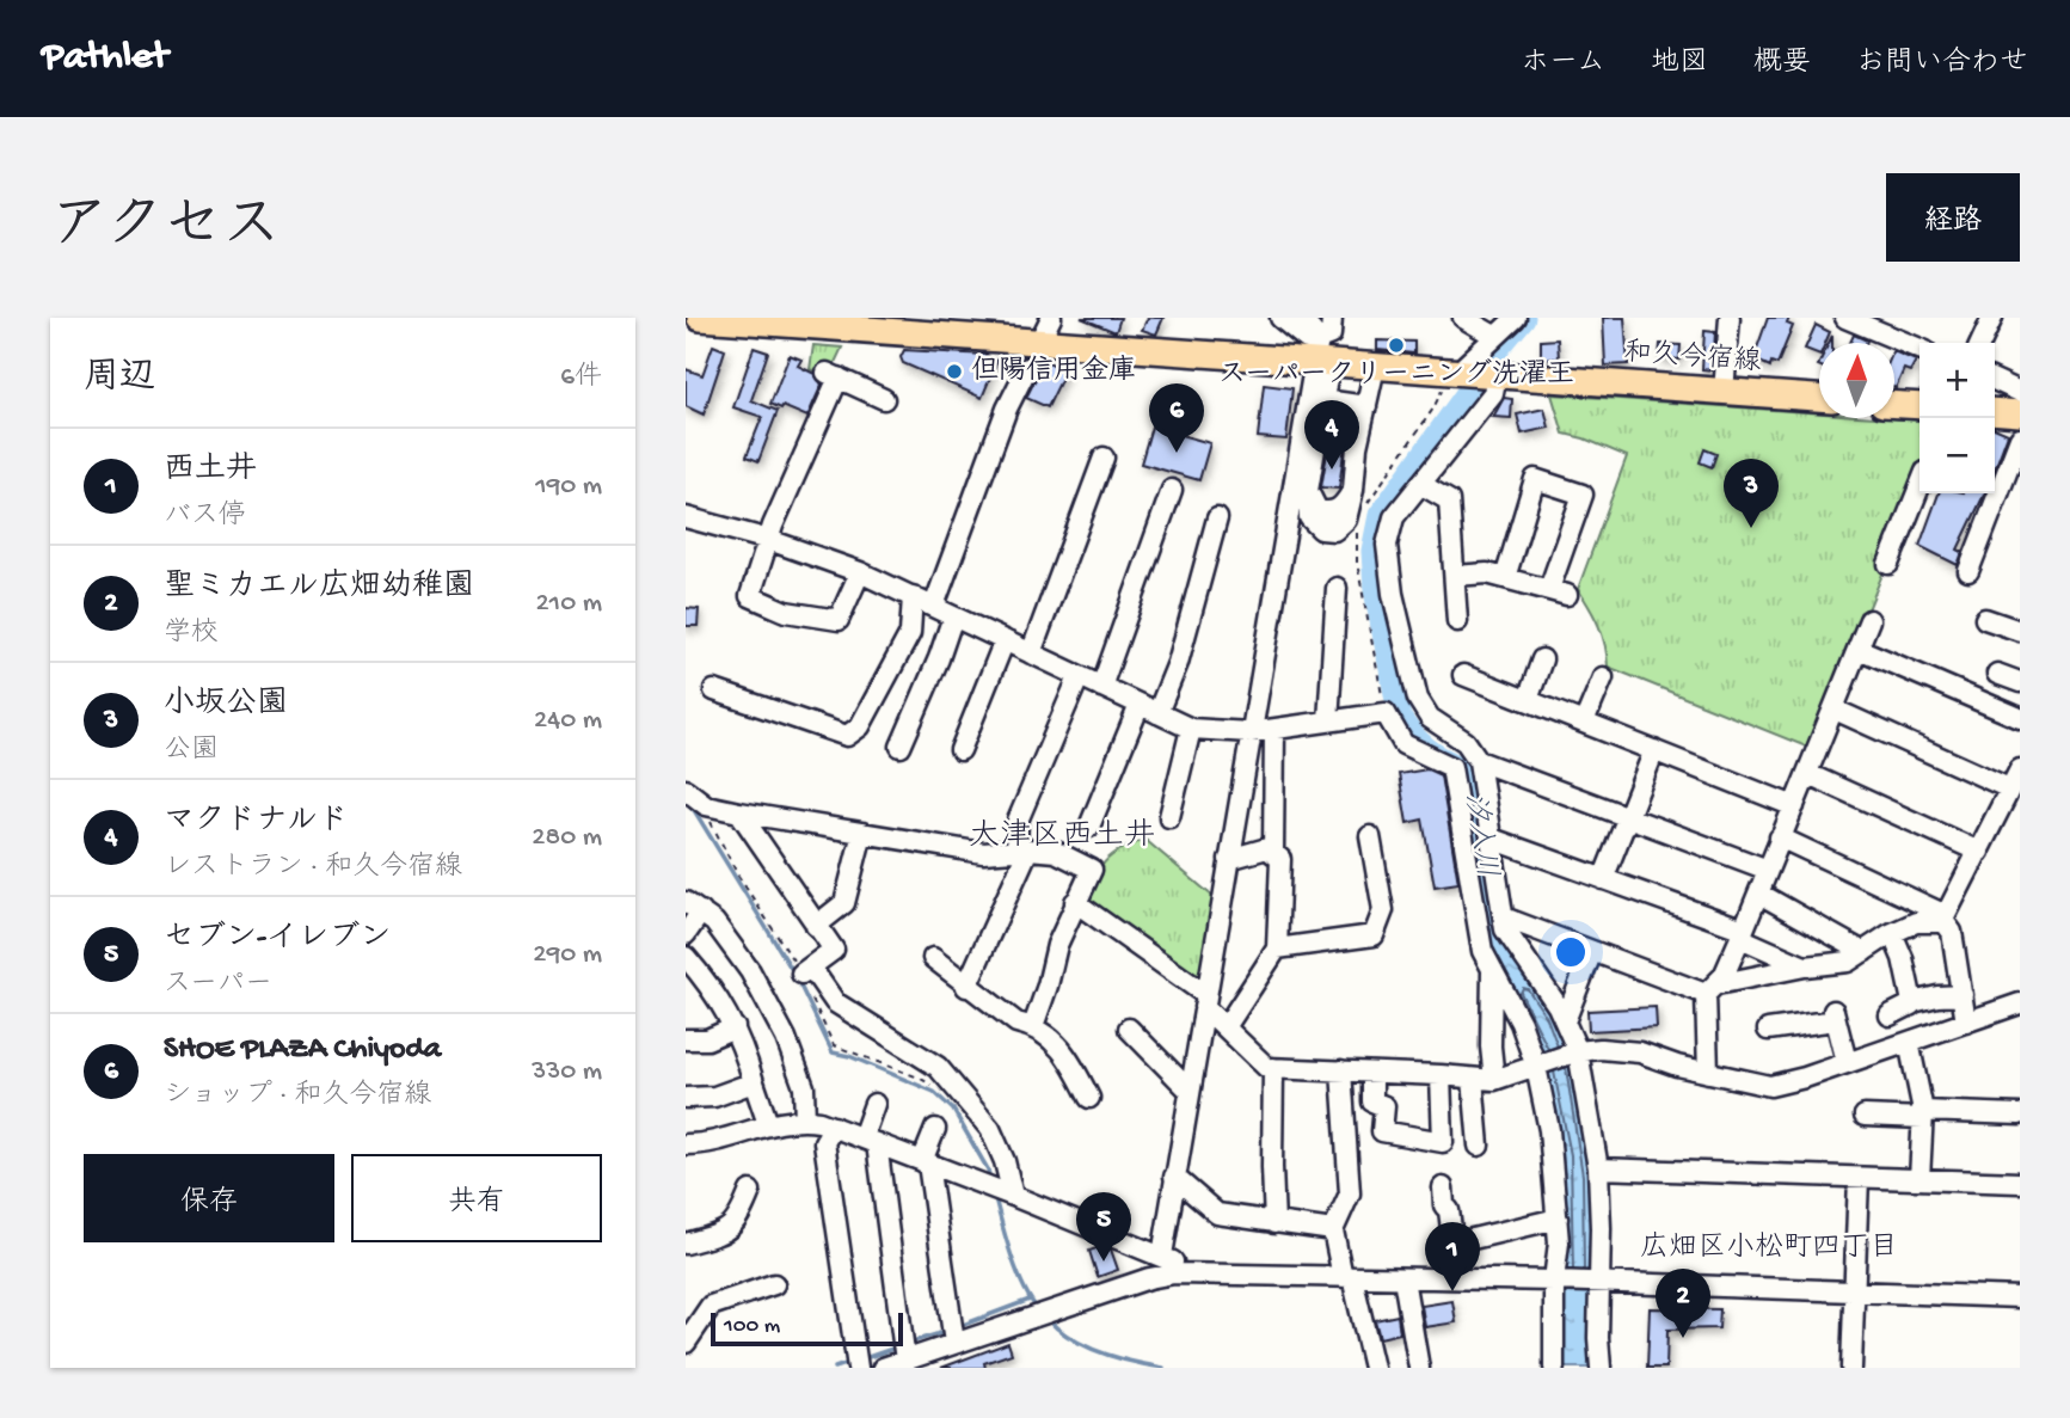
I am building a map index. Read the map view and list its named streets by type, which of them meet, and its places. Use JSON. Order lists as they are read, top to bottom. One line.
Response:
{"streets":{"main road":["和久今宿線"]},"districts":["大津区西土井","広畑区小松町四丁目"],"water":["汐入川"],"places":["スーパークリーニング洗濯王","但陽信用金庫"],"scale_bar":"100 m","north":"top","page":{"header":"Pathlet","nav":["ホーム","地図","概要","お問い合わせ"],"title":"アクセス","buttons":["経路",["保存","共有"]],"heading":["周辺","6件"],"map_buttons":["+","−"],"pins":["6","4","3","5","1","2"],"list":[{"mark":"1","name":"西土井","note":"バス停","value":"190 m"},{"mark":"2","name":"聖ミカエル広畑幼稚園","note":"学校","value":"210 m"},{"mark":"3","name":"小坂公園","note":"公園","value":"240 m"},{"mark":"4","name":"マクドナルド","note":"レストラン · 和久今宿線","value":"280 m"},{"mark":"5","name":"セブン-イレブン","note":"スーパー","value":"290 m"},{"mark":"6","name":"SHOE PLAZA Chiyoda","note":"ショップ · 和久今宿線","value":"330 m"}],"scale":"100 m"}}
